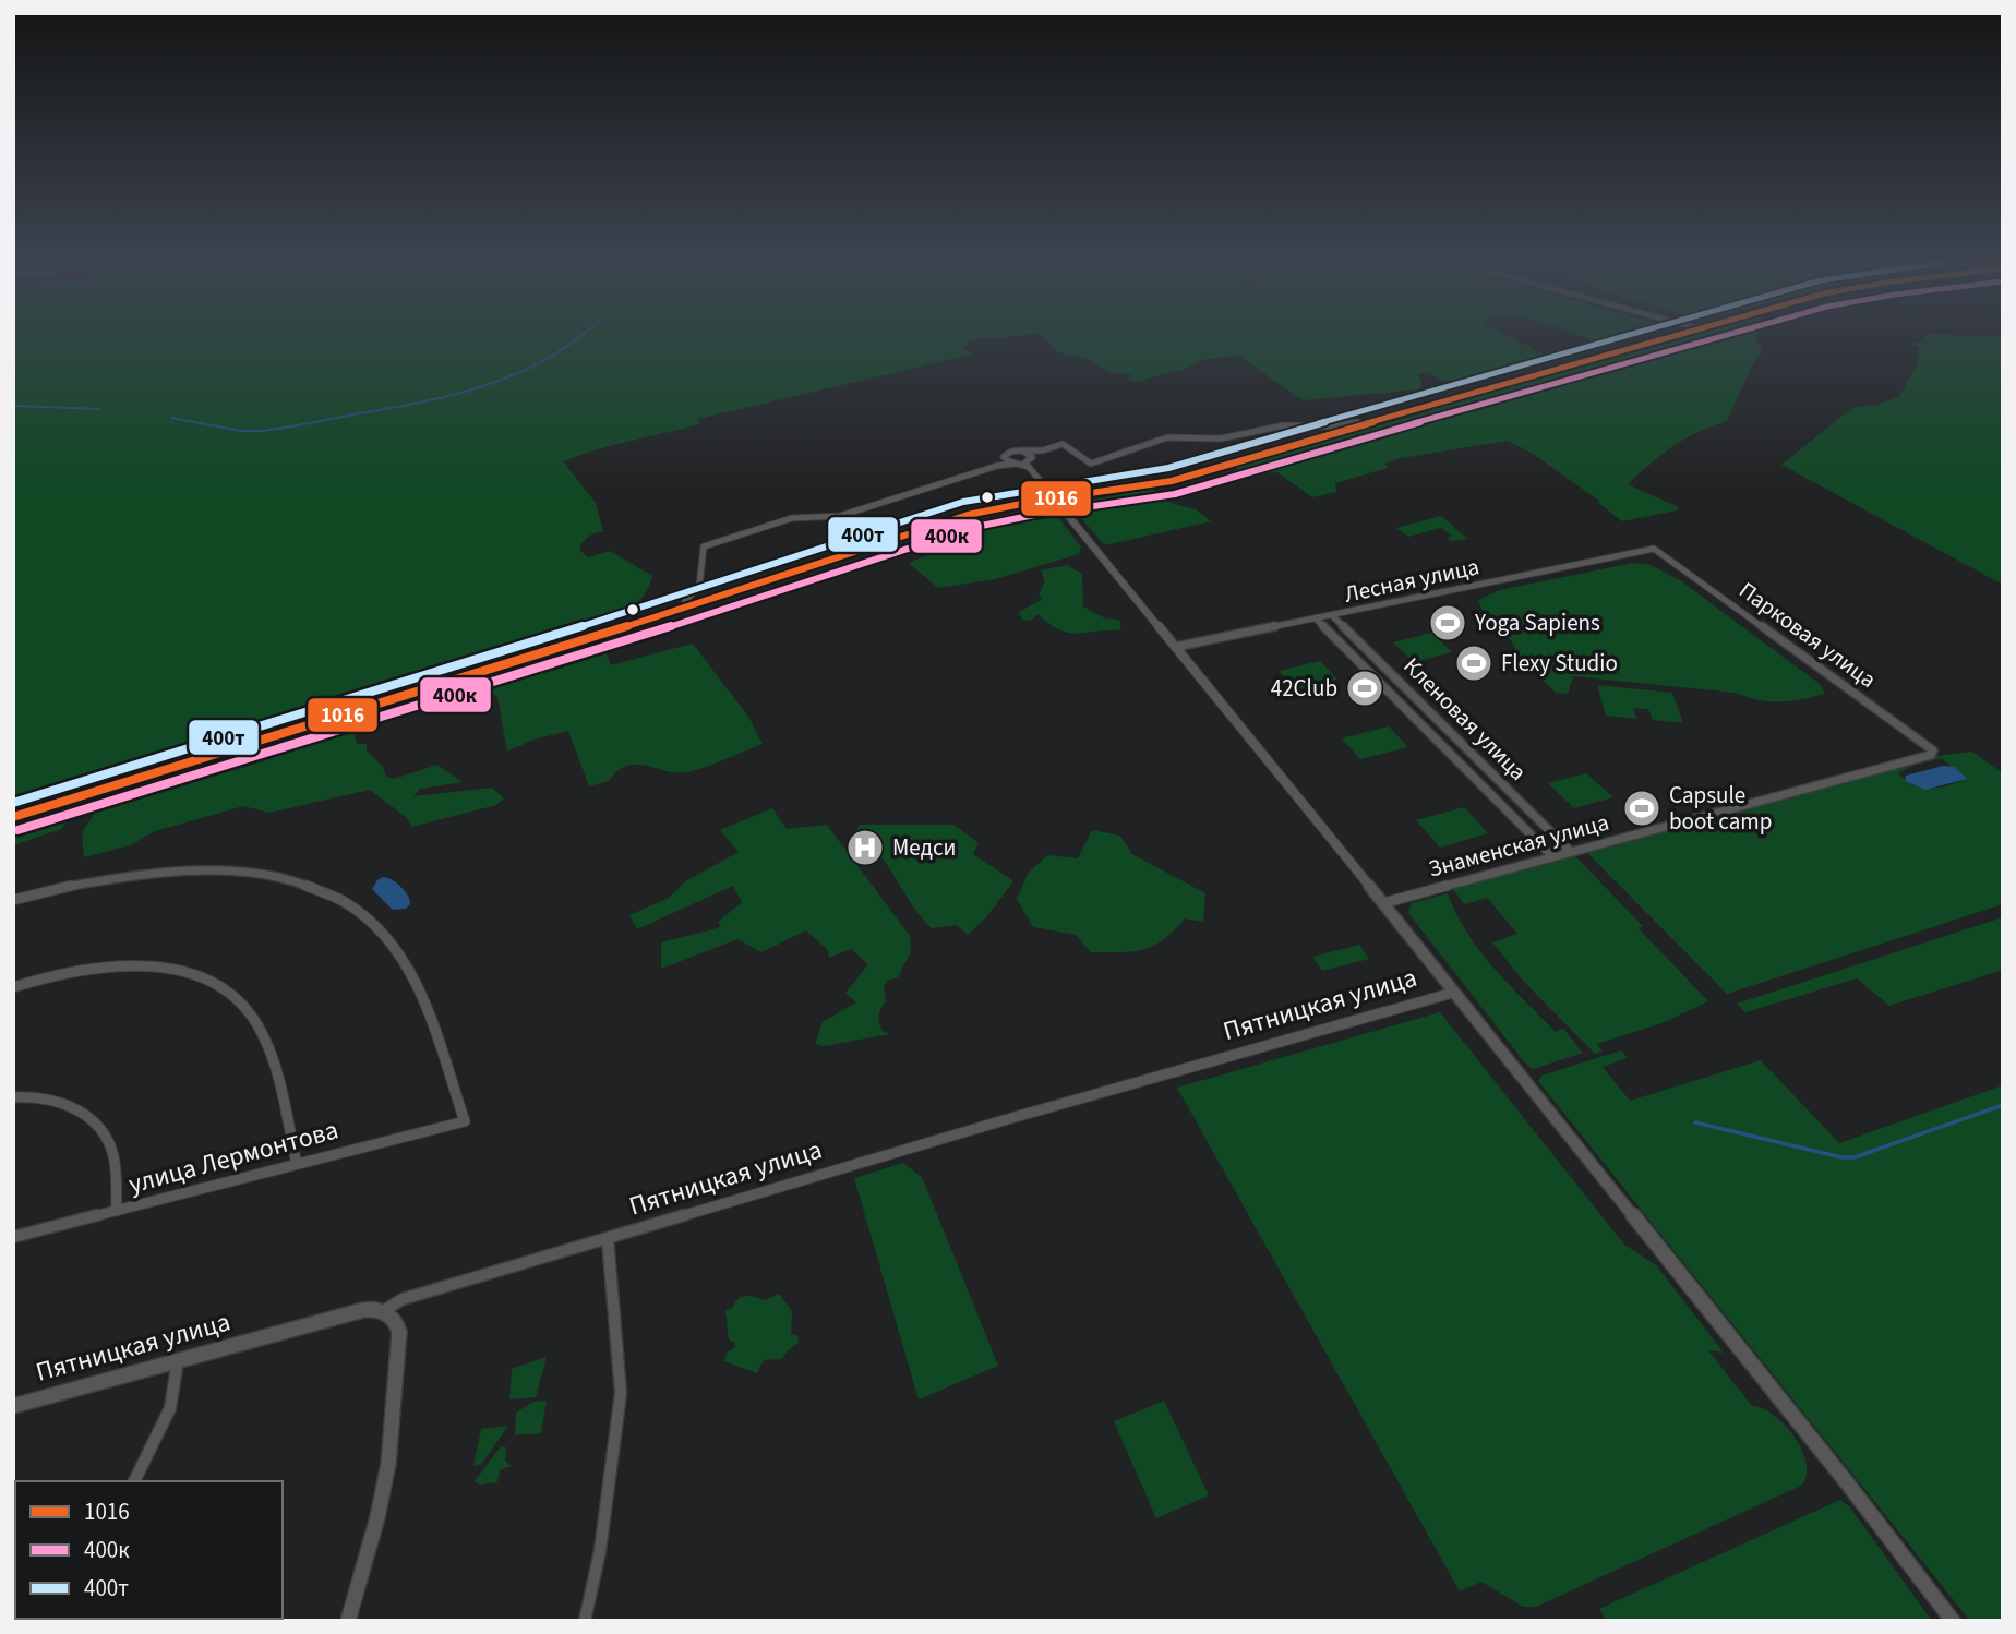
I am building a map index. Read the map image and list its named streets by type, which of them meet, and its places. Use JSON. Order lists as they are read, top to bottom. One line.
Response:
{"streets":{"street":["Лесная улица","Парковая улица","Кленовая улица","Знаменская улица","Пятницкая улица","улица Лермонтова"]},"crossings":[["Лесная улица","Парковая улица"],["Лесная улица","Кленовая улица"],["Парковая улица","Знаменская улица"],["Кленовая улица","Знаменская улица"]],"places":{"sports":["Yoga Sapiens","Flexy Studio","42Club","Capsule boot camp"],"hospital":["Медси"]},"lines":["transit line 1016","transit line 400к","transit line 400т"],"legend":["1016","400к","400т"]}
